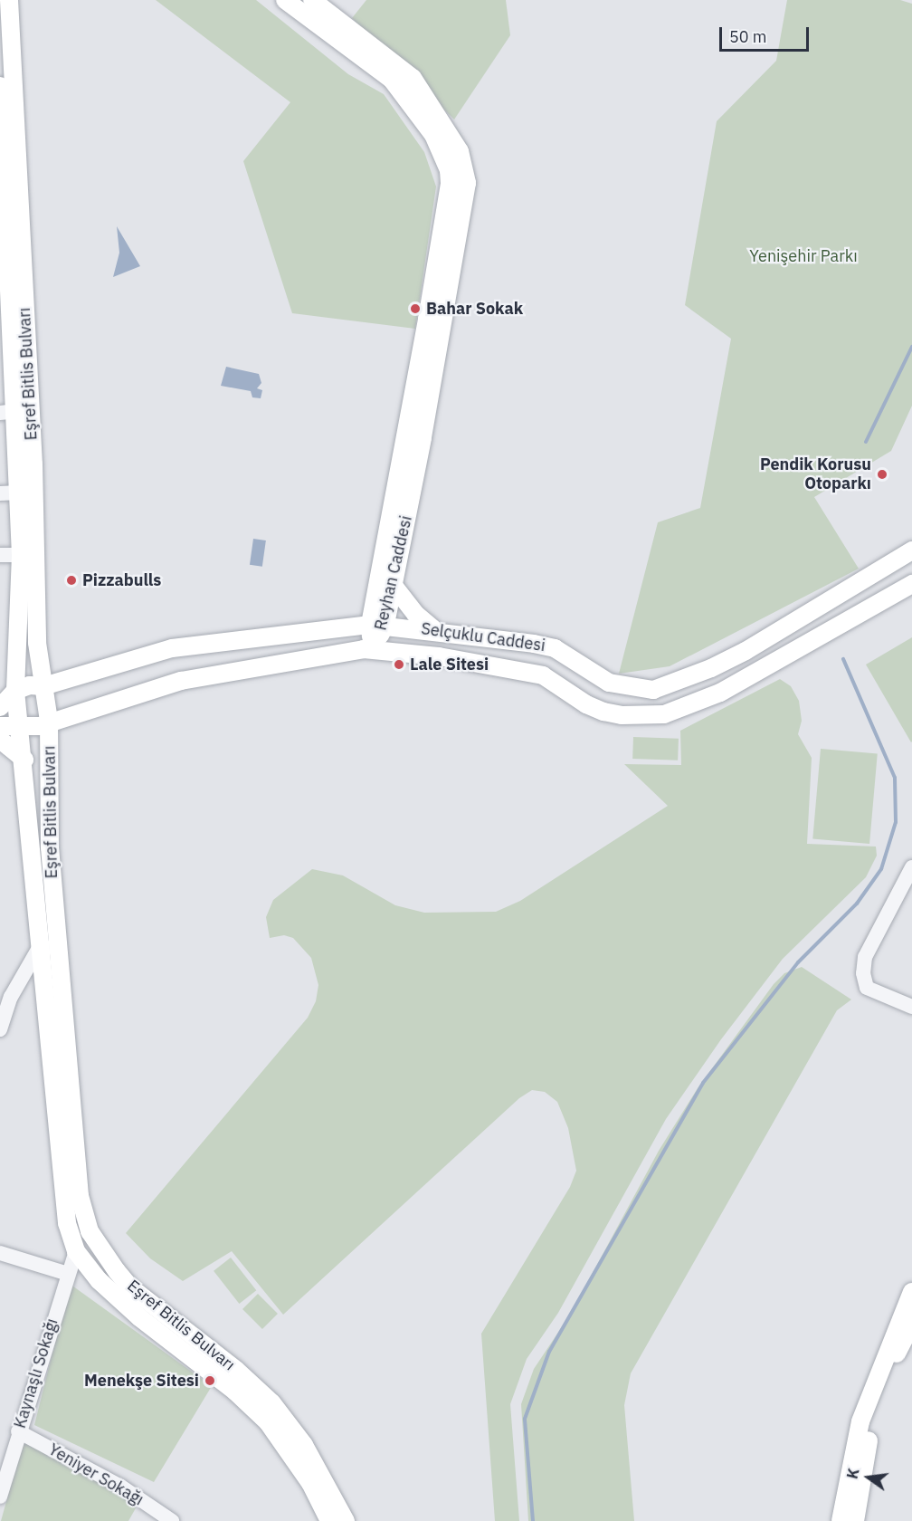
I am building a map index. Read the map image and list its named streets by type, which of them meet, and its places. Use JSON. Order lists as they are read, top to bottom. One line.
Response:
{"streets":{"main road":["Eşref Bitlis Bulvarı","Reyhan Caddesi","Selçuklu Caddesi"],"street":["Kaynaşlı Sokağı","Yeniyer Sokağı"]},"crossings":[["Eşref Bitlis Bulvarı","Selçuklu Caddesi"],["Eşref Bitlis Bulvarı","Kaynaşlı Sokağı"],["Reyhan Caddesi","Selçuklu Caddesi"],["Kaynaşlı Sokağı","Yeniyer Sokağı"]],"parks":["Yenişehir Parkı"],"places":["Bahar Sokak","Pendik Korusu Otoparkı","Pizzabulls","Lale Sitesi","Menekşe Sitesi"],"scale_bar":"50 m","north":"left"}
